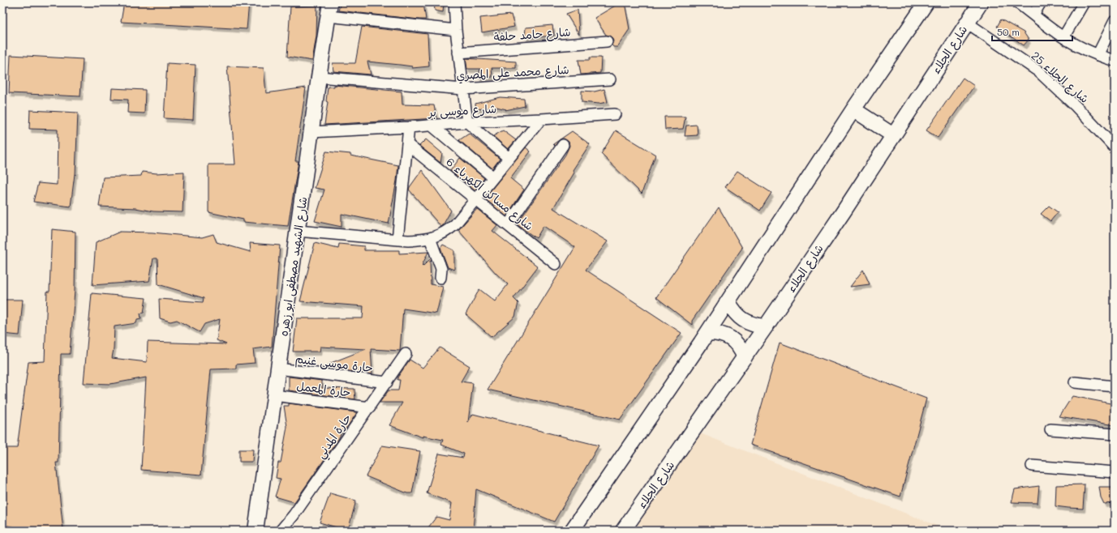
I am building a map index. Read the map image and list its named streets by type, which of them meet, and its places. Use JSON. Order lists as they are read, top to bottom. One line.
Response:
{"streets":{"main road":["شارع الجلاء","شارع الشهيد مصطفى ابو زهره"],"street":["شارع حامد حلفة","شارع محمد على المصري","شارع الجلاء 25","شارع موسى بر","شارع مساكن الكهرباء 6","حارة موسى غنيم","حارة المعمل","حارة المدني"]},"crossings":[["شارع الجلاء","شارع الجلاء 25"],["شارع محمد على المصري","شارع الشهيد مصطفى ابو زهره"],["شارع موسى بر","شارع الشهيد مصطفى ابو زهره"],["شارع الشهيد مصطفى ابو زهره","حارة موسى غنيم"],["شارع الشهيد مصطفى ابو زهره","حارة المعمل"],["حارة موسى غنيم","حارة المدني"],["حارة المعمل","حارة المدني"]],"scale_bar":"50 m"}
